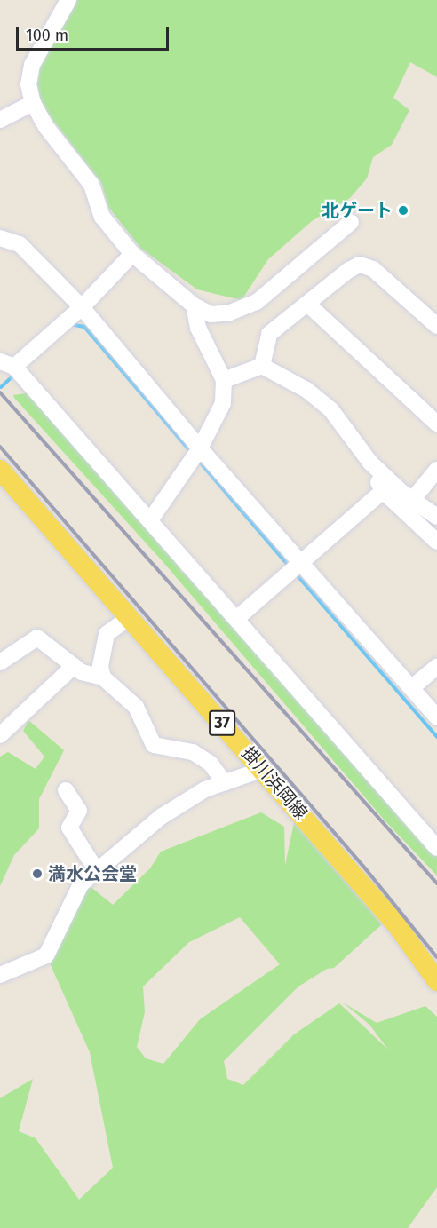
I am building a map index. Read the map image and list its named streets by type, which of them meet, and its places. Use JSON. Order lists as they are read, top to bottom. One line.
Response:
{"streets":{"main road":["37","掛川浜岡線"]},"places":["北ゲート","満水公会堂"],"scale_bar":"100 m"}
